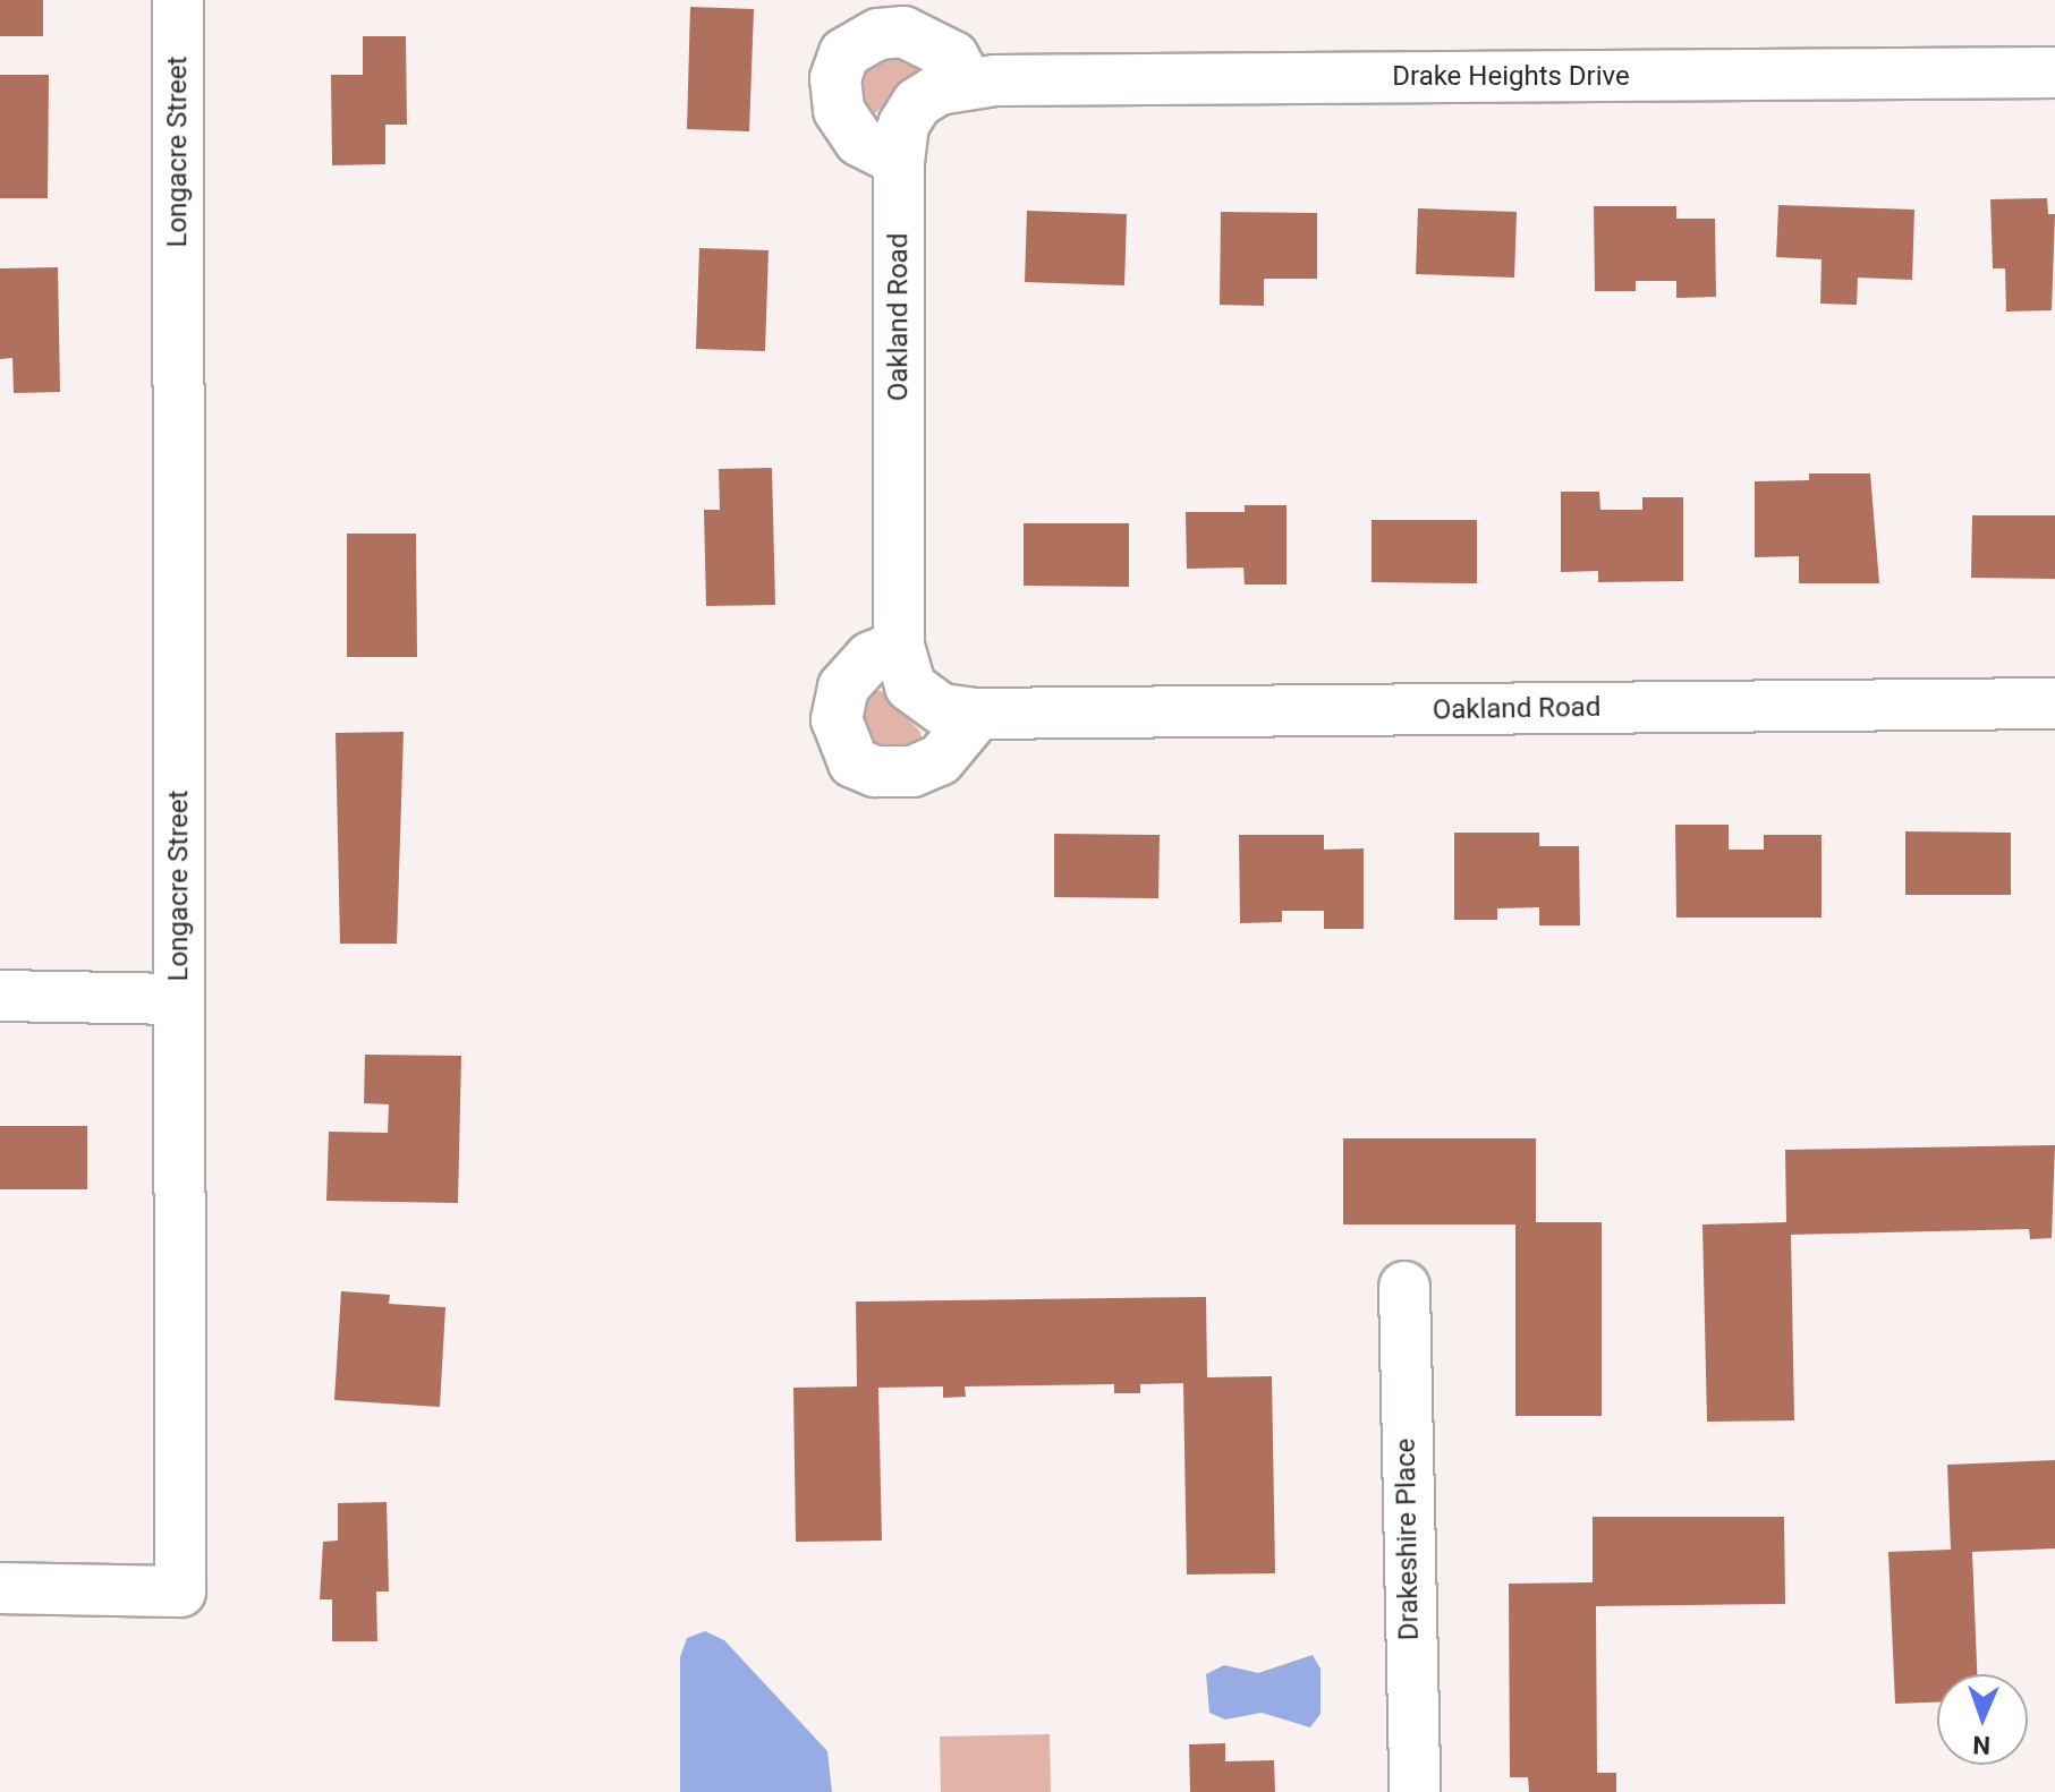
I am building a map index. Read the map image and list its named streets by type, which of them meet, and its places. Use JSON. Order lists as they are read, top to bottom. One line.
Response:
{"streets":{"street":["Drake Heights Drive","Longacre Street","Oakland Road","Drakeshire Place"]},"crossings":[["Drake Heights Drive","Oakland Road"]],"north":"bottom"}
